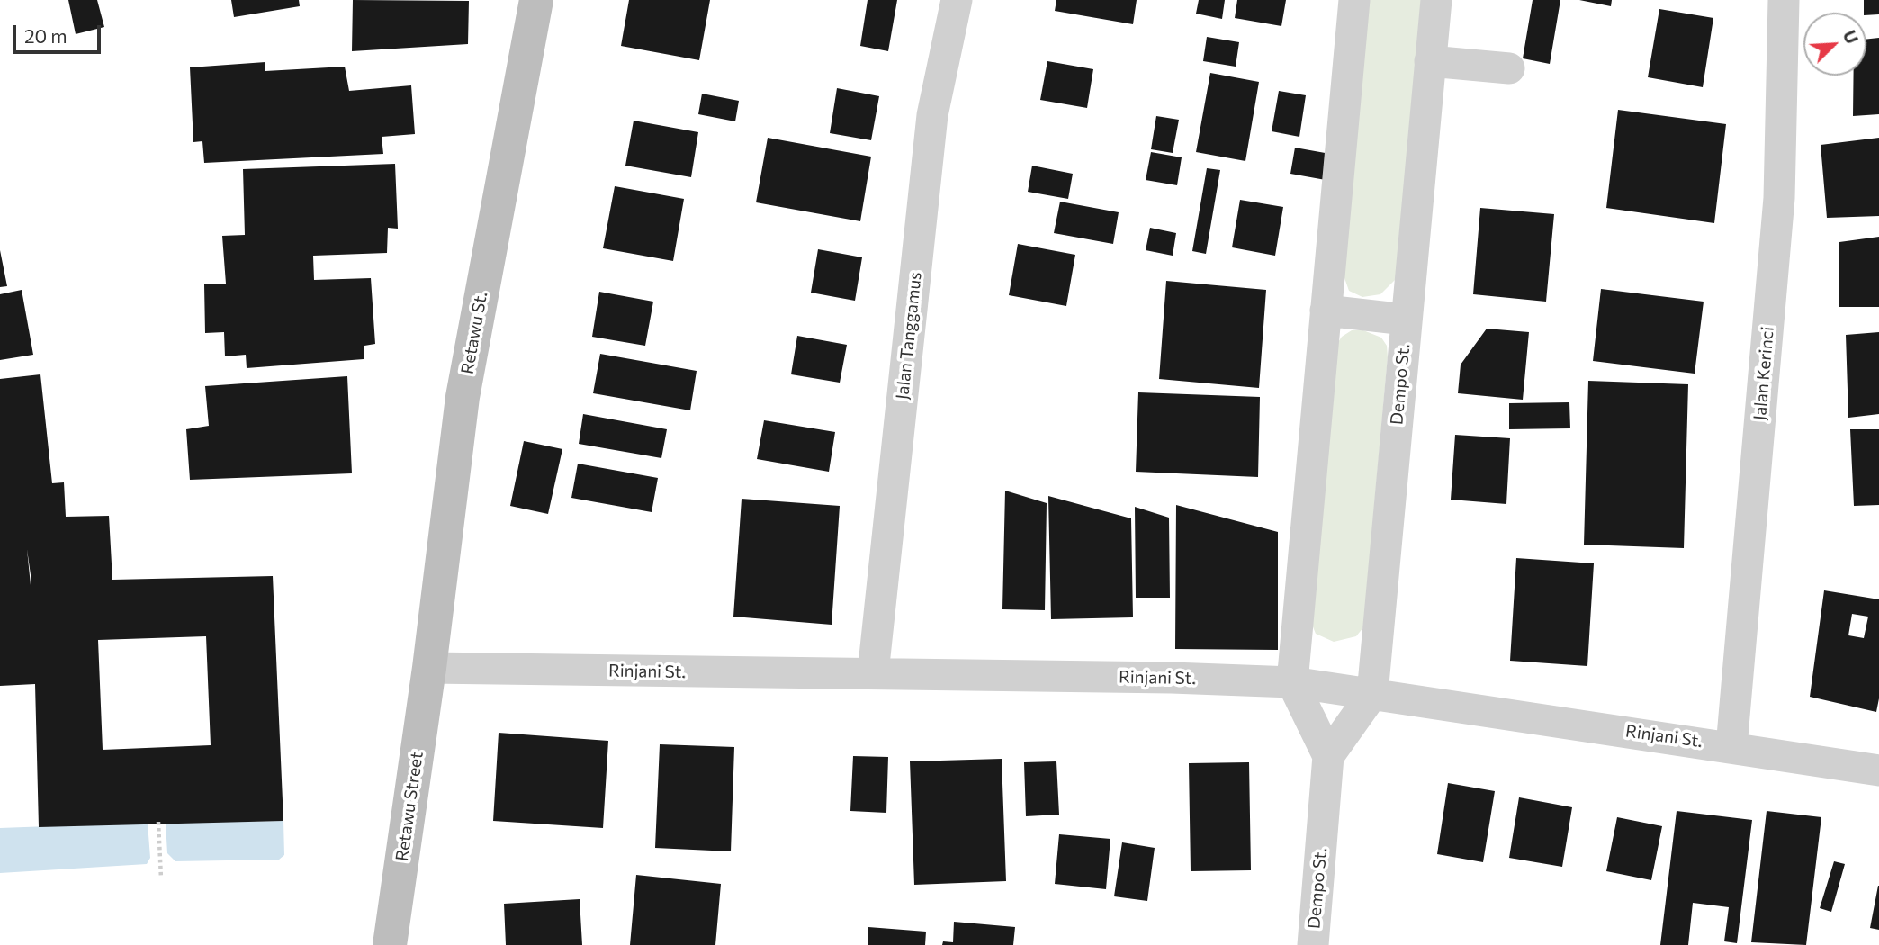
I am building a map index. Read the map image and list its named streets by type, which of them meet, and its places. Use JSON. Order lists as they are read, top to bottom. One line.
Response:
{"streets":{"main road":["Retawu St.","Retawu Street"],"street":["Jalan Tanggamus","Jalan Kerinci","Dempo St.","Rinjani St."]},"crossings":[["Retawu St.","Rinjani St."],["Retawu St.","Retawu Street"],["Jalan Tanggamus","Rinjani St."],["Jalan Kerinci","Rinjani St."],["Dempo St.","Rinjani St."],["Rinjani St.","Retawu Street"]],"scale_bar":"20 m","north":"top right"}
